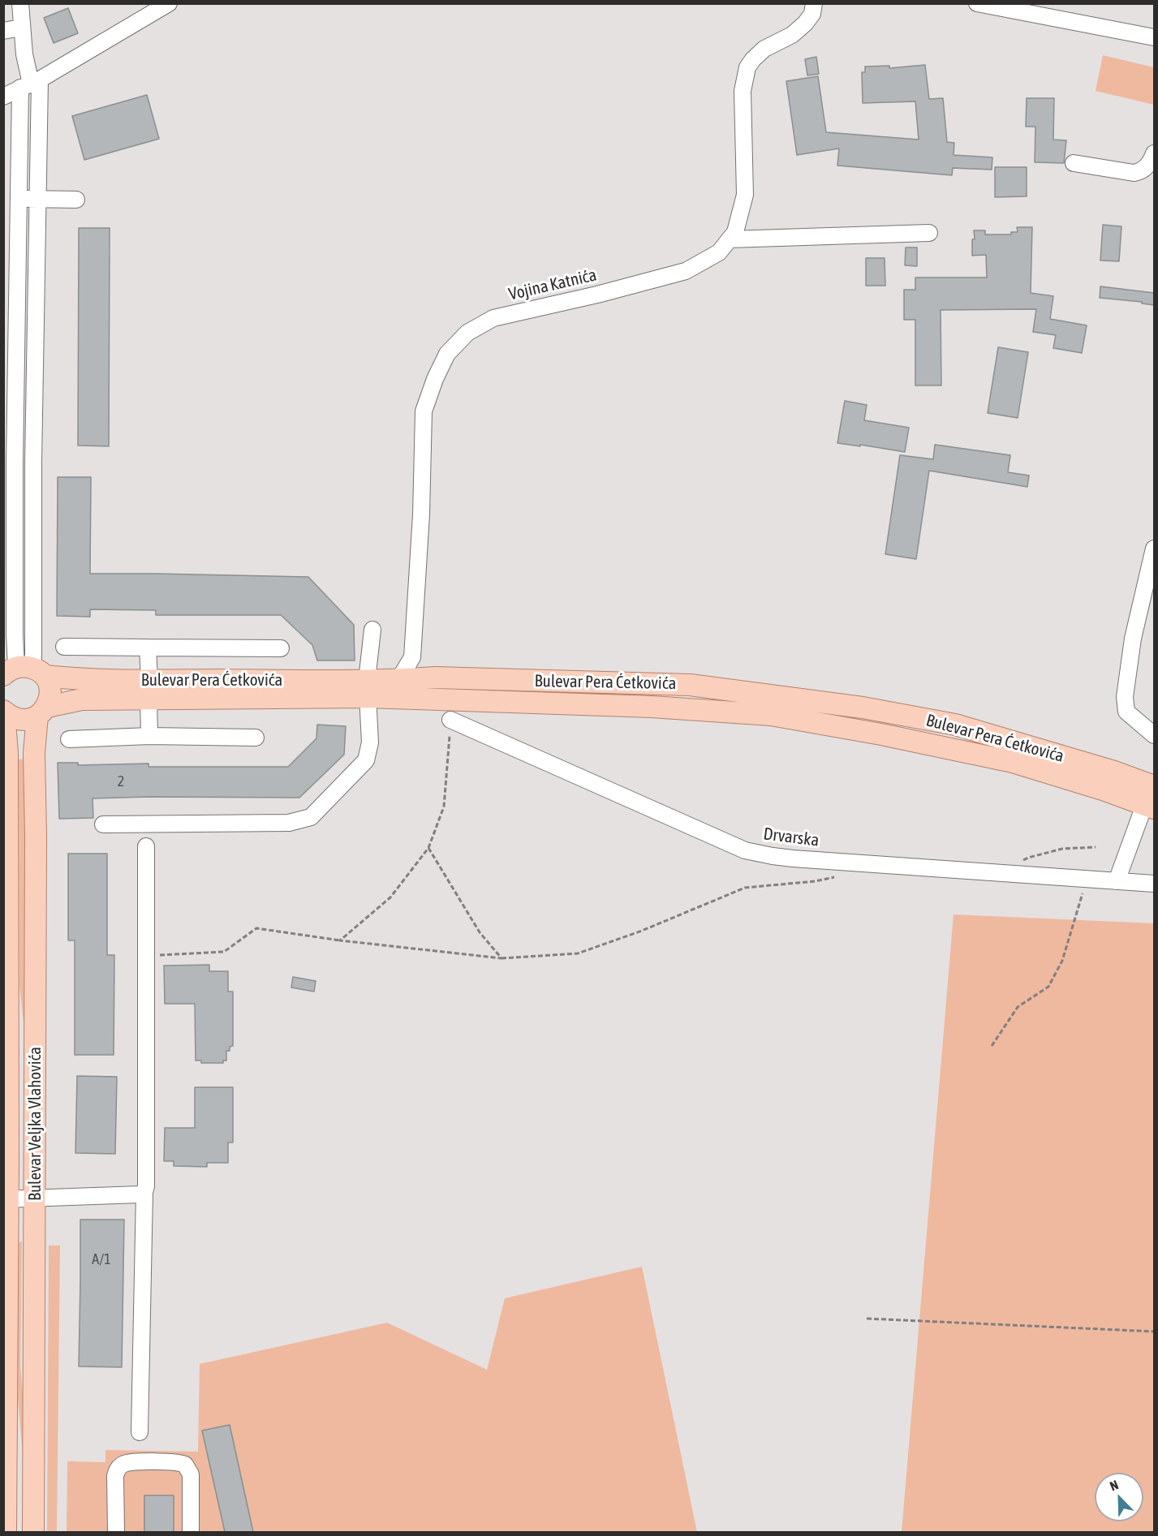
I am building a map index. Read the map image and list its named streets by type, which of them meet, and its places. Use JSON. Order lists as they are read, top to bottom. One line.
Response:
{"streets":{"main road":["Bulevar Pera Ćetkovića","Bulevar Veljka Vlahovića"],"street":["Vojina Katnića","Drvarska"]},"crossings":[["Vojina Katnića","Bulevar Pera Ćetkovića"],["Bulevar Pera Ćetkovića","Bulevar Veljka Vlahovića"]],"house_numbers":["2","A/1"],"north":"top left"}
